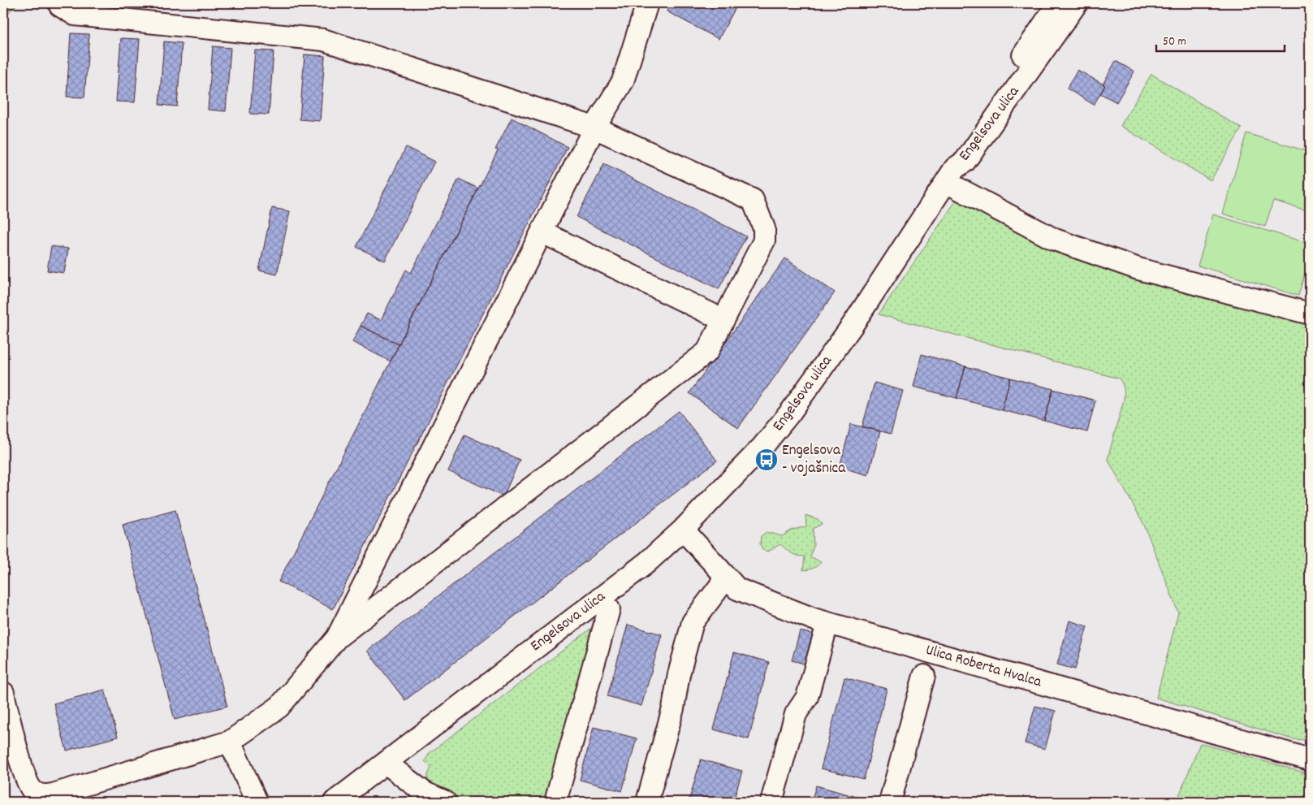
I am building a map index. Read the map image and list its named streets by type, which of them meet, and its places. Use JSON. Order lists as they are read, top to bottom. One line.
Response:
{"streets":{"street":["Engelsova ulica","Ulica Roberta Hvalca"]},"crossings":[["Engelsova ulica","Ulica Roberta Hvalca"]],"places":{"bus stop":["Engelsova - vojašnica"]},"scale_bar":"50 m"}
